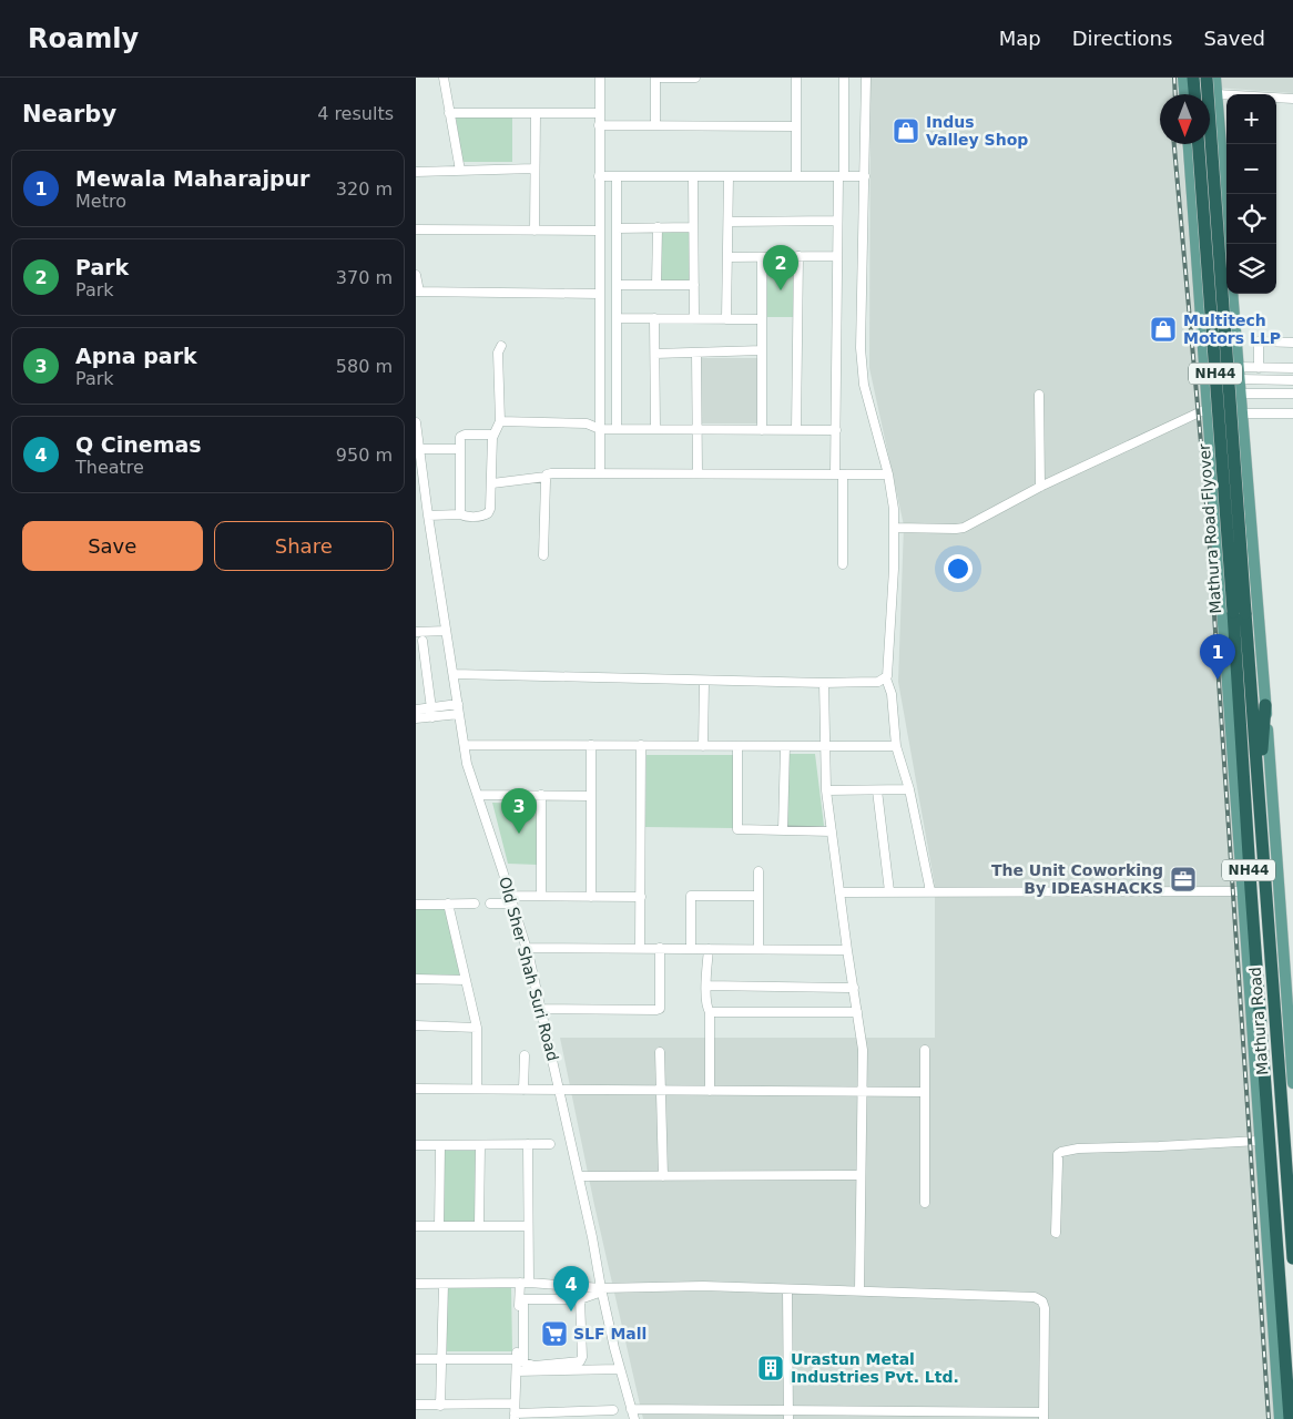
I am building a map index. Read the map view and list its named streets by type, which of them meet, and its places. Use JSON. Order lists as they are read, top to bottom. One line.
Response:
{"streets":{"highway":["NH44","Mathura Road Flyover","Mathura Road"],"street":["Old Sher Shah Suri Road"]},"crossings":[["Mathura Road Flyover","Mathura Road"]],"places":{"shop":["Indus Valley Shop","Multitech Motors LLP"],"office":["The Unit Coworking By IDEASHACKS"],"supermarket":["SLF Mall"],"building":["Urastun Metal Industries Pvt. Ltd."]},"north":"bottom","page":{"header":"Roamly","nav":["Map","Directions","Saved"],"heading":["Nearby","4 results"],"map_buttons":["+","−"],"list":[{"mark":"1","name":"Mewala Maharajpur","note":"Metro","value":"320 m"},{"mark":"2","name":"Park","note":"Park","value":"370 m"},{"mark":"3","name":"Apna park","note":"Park","value":"580 m"},{"mark":"4","name":"Q Cinemas","note":"Theatre","value":"950 m"}],"pins":["2","1","3","4"],"buttons":["Save","Share"]}}
